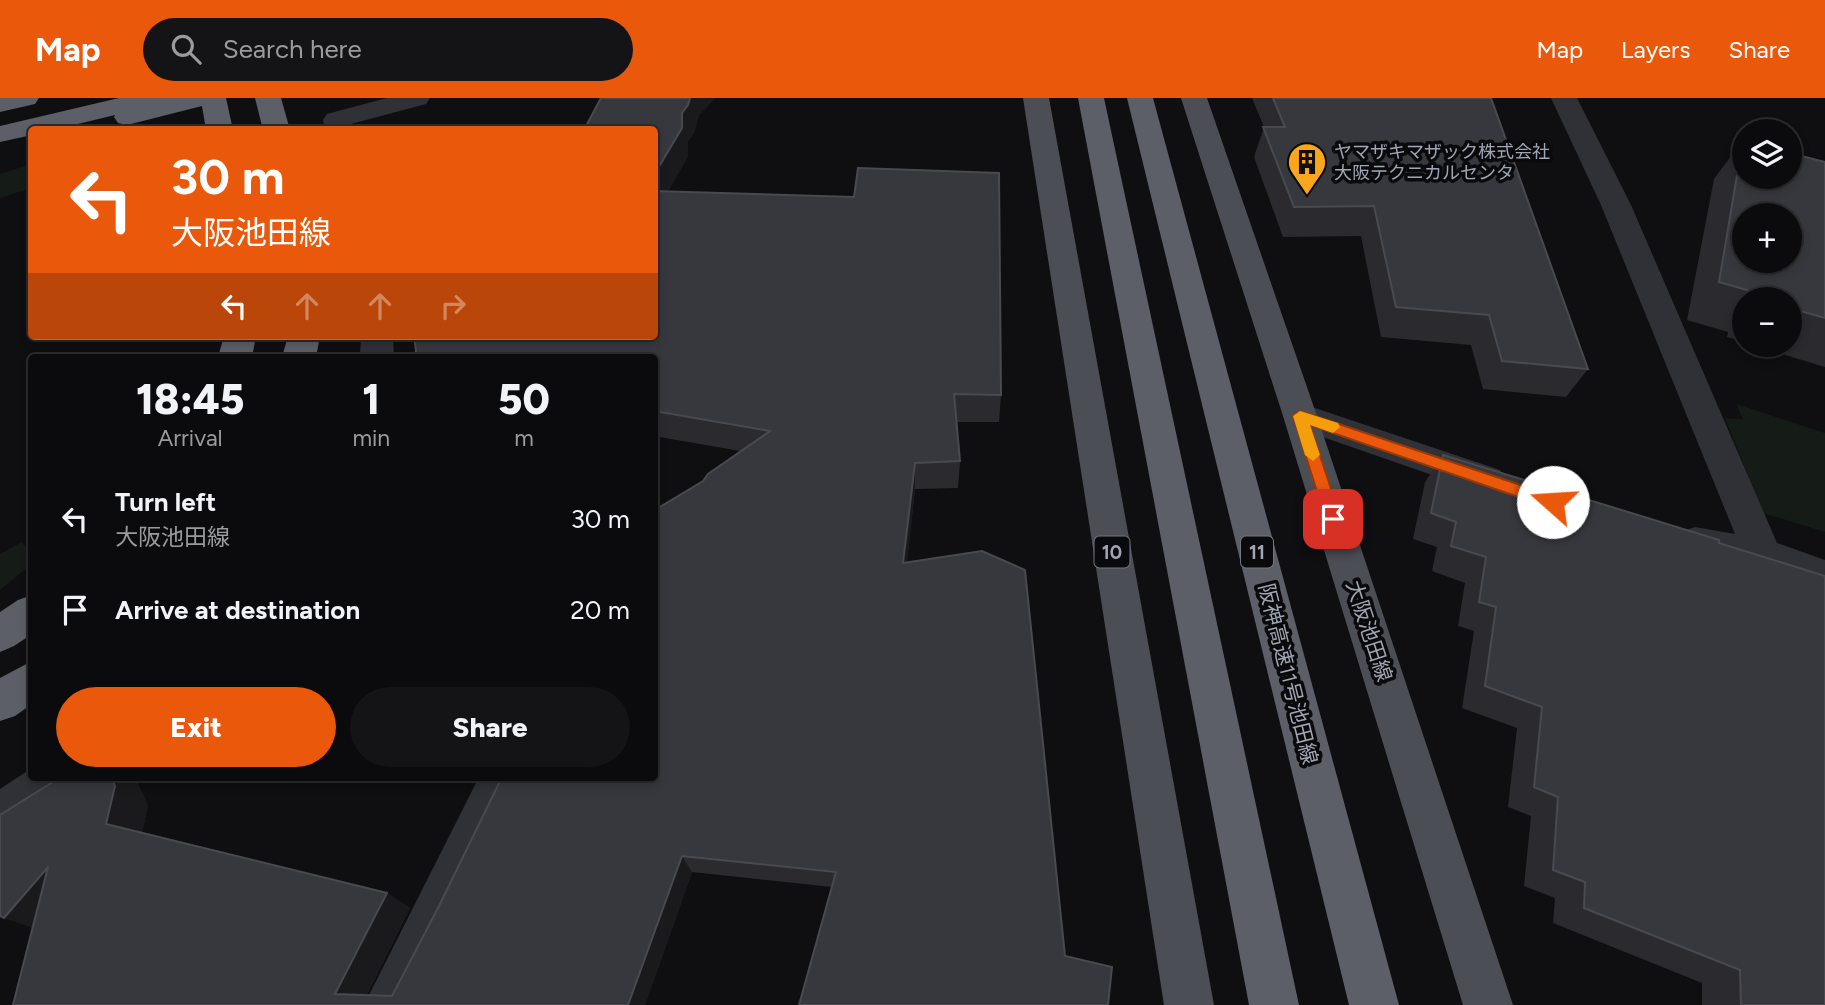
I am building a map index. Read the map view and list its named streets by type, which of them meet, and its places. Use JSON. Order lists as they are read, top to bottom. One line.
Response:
{"streets":{"highway":["11","阪神高速11号池田線"],"main road":["10","大阪池田線"]},"places":{"building":["ヤマザキマザック株式会社 大阪テクニカルセンタ"]},"page":{"header":"Map","search":"Search here","nav":["Map","Layers","Share"],"map_buttons":["+","−"],"turn":["30 m","大阪池田線"],"eta":["18:45","Arrival","1","min","50","m"],"list":[{"name":"Turn left","note":"大阪池田線","value":"30 m"},{"name":"Arrive at destination","value":"20 m"}],"buttons":["Exit","Share"]}}
